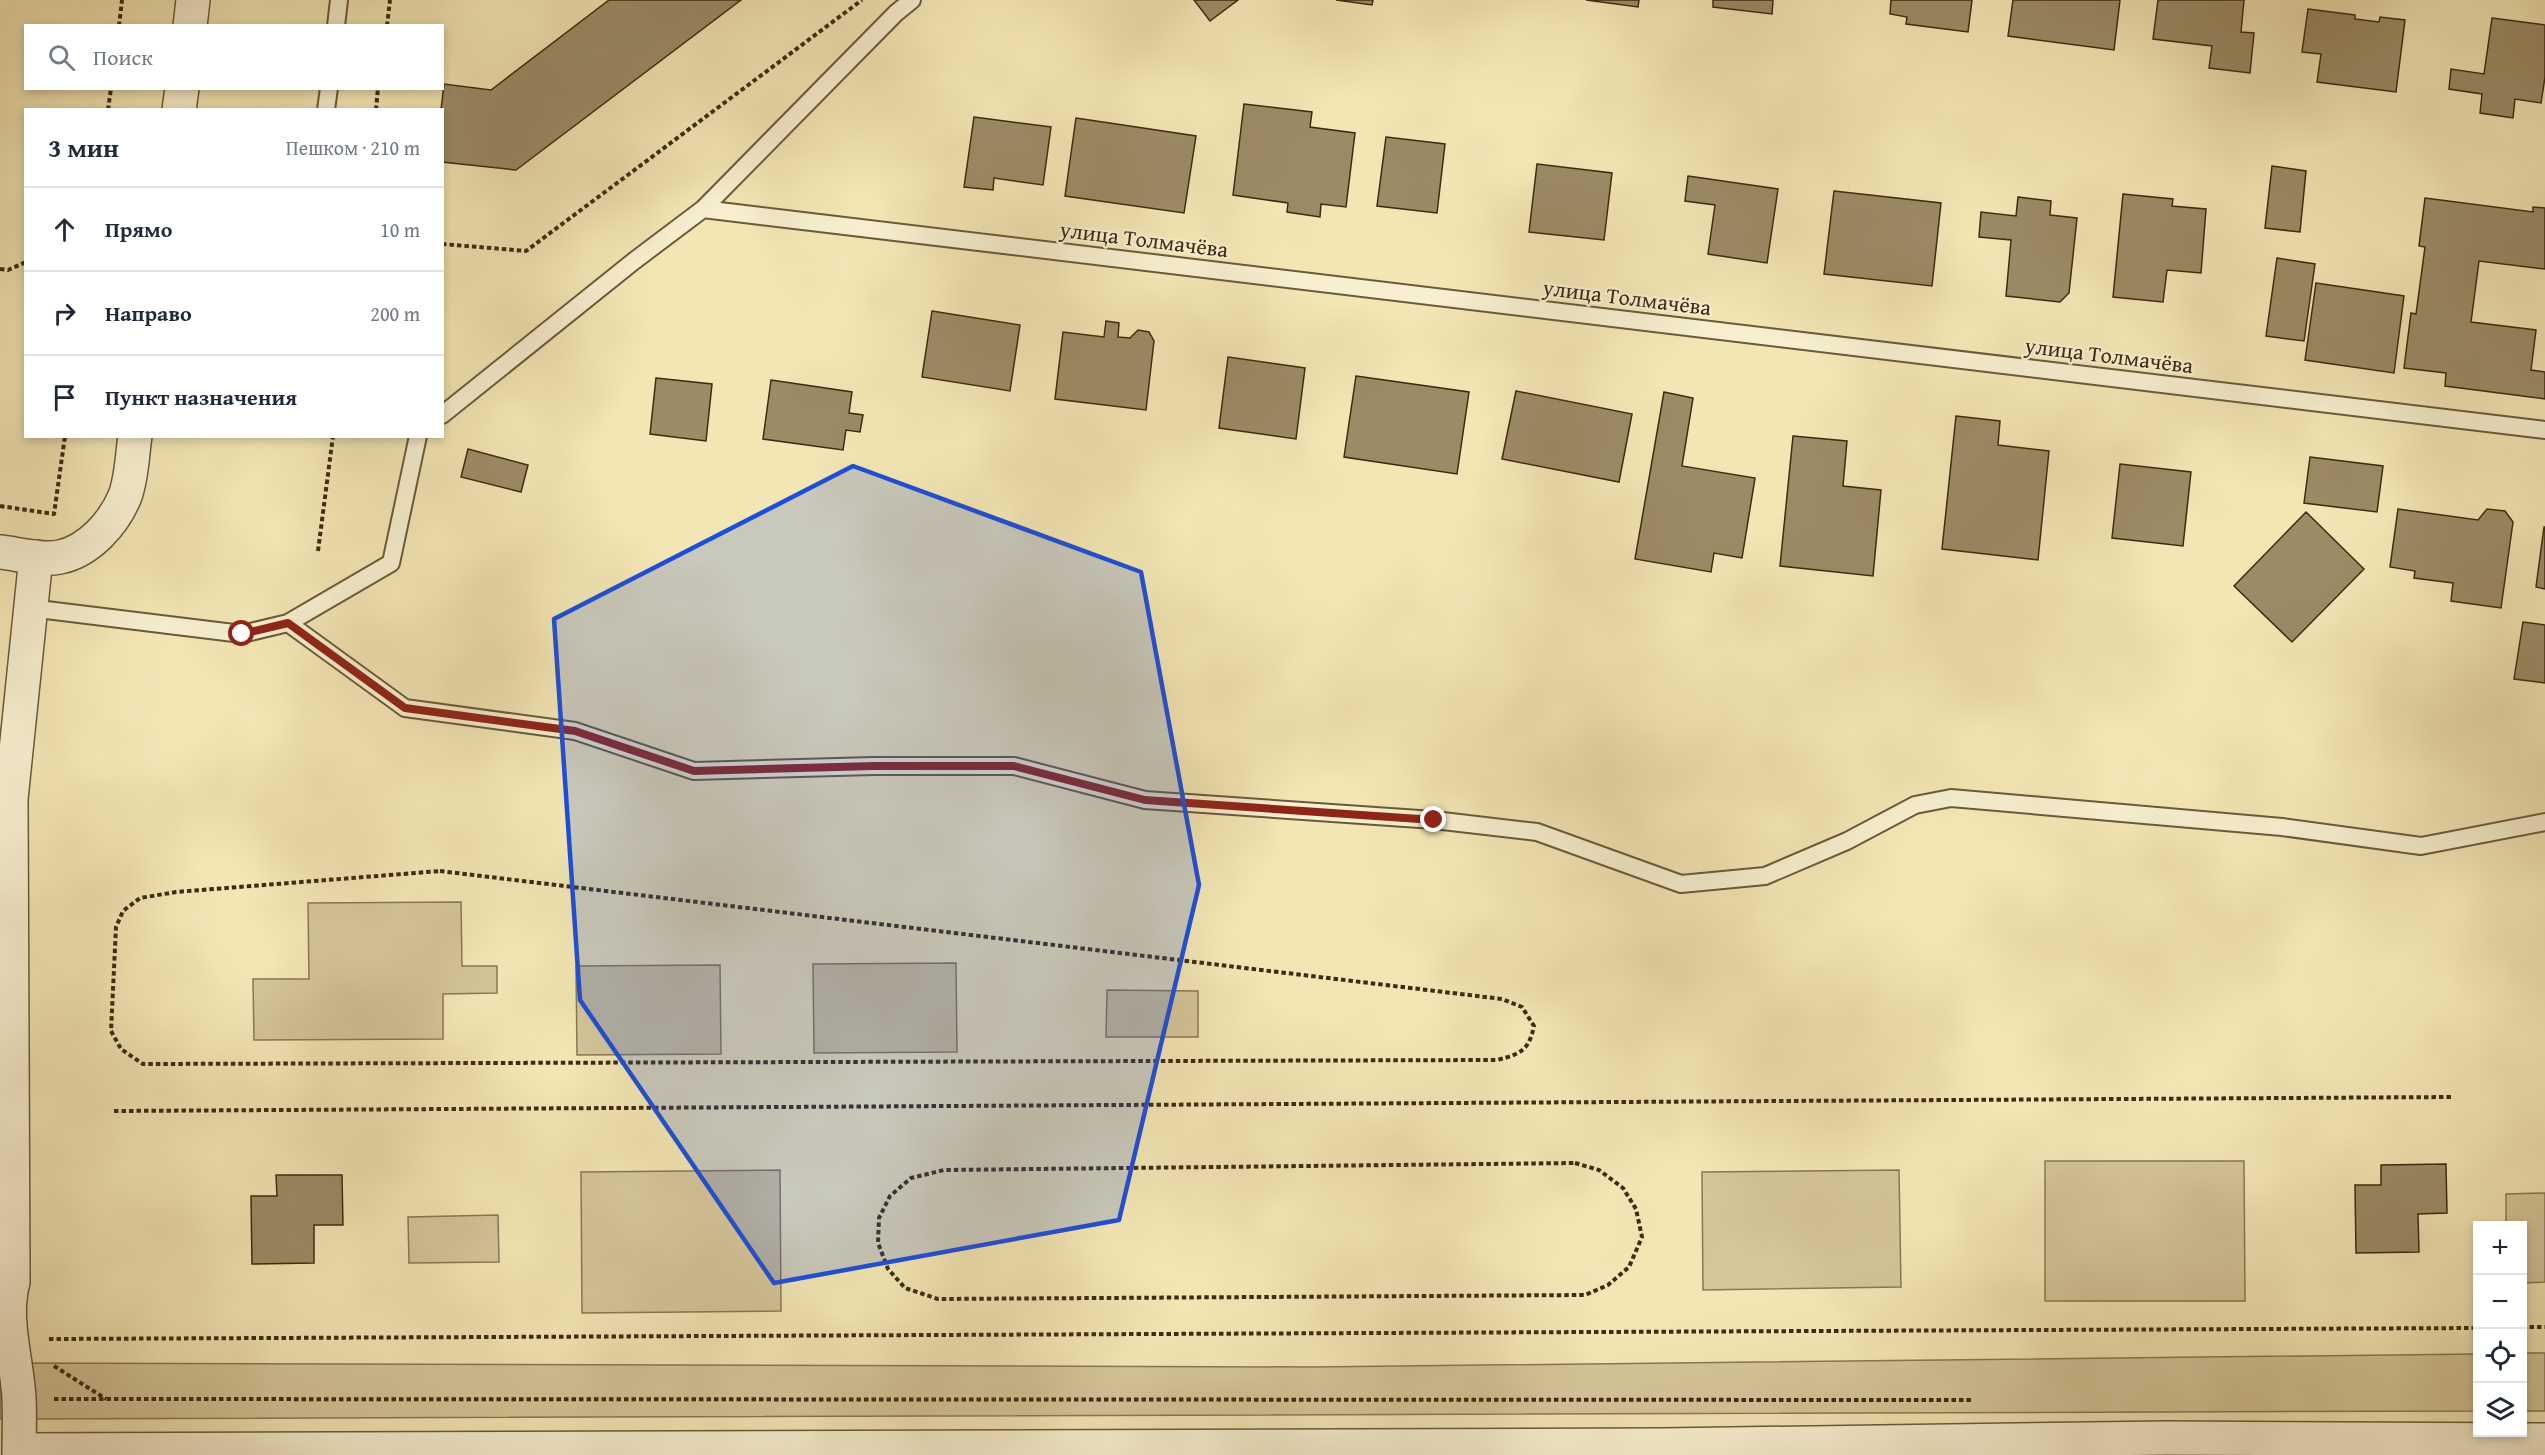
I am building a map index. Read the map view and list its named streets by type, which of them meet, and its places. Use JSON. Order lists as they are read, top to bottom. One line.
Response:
{"streets":{"lane":["улица Толмачёва"]},"page":{"search":"Поиск","heading":["3 мин","Пешком · 210 m"],"list":[["Прямо","10 m"],["Направо","200 m"],"Пункт назначения"],"map_buttons":["+","−"]}}
